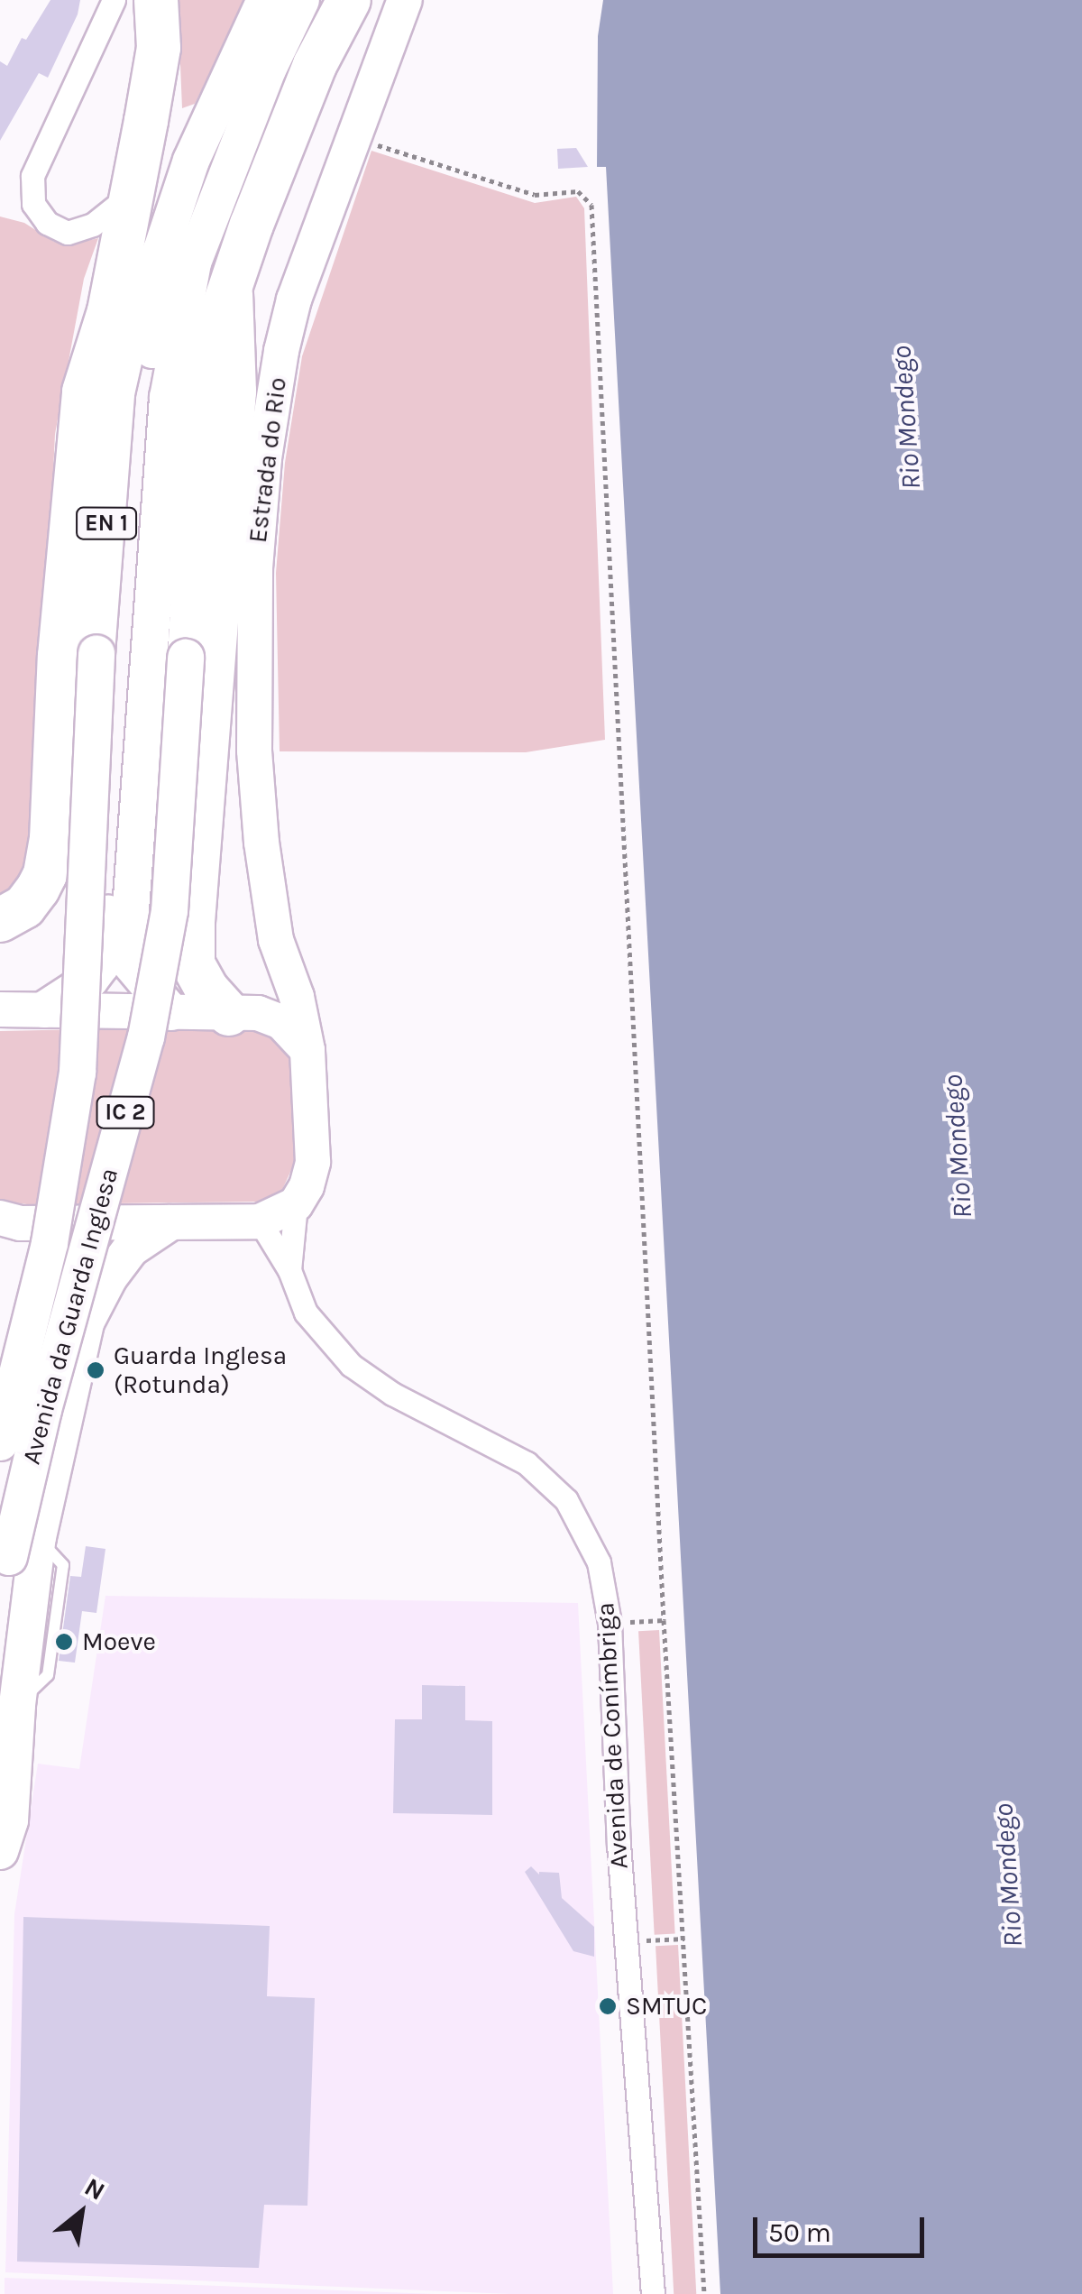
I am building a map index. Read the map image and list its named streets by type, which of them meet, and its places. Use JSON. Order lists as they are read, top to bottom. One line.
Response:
{"streets":{"main road":["EN 1","IC 2","Avenida da Guarda Inglesa"],"street":["Estrada do Rio","Avenida de Conímbriga"]},"crossings":[["Estrada do Rio","Avenida de Conímbriga"],["EN 1","Avenida da Guarda Inglesa"]],"water":["Rio Mondego"],"places":["Guarda Inglesa (Rotunda)","Moeve","SMTUC"],"scale_bar":"50 m","north":"top right"}
